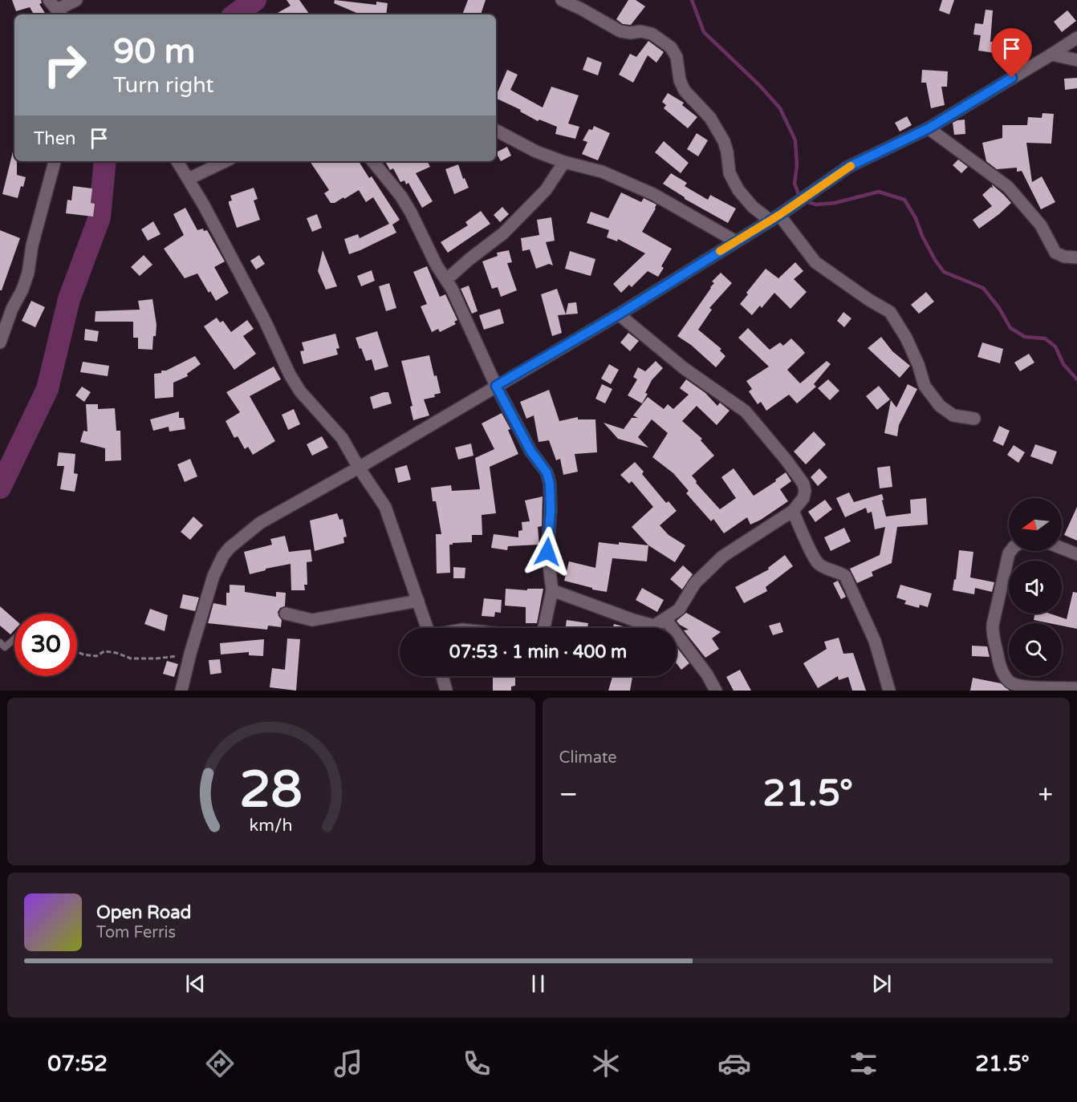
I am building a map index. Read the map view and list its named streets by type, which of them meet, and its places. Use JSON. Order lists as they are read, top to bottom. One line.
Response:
{"north":"left","page":{"turn":["90 m","Turn right"],"then":"Then","limit":"30","trip":"07:53 · 1 min · 400 m","tile":"Climate","heat":["−","21.5°","+"],"song":["Open Road","Tom Ferris"],"tabs":["07:52","21.5°"],"gauge":["28","km/h"]}}
